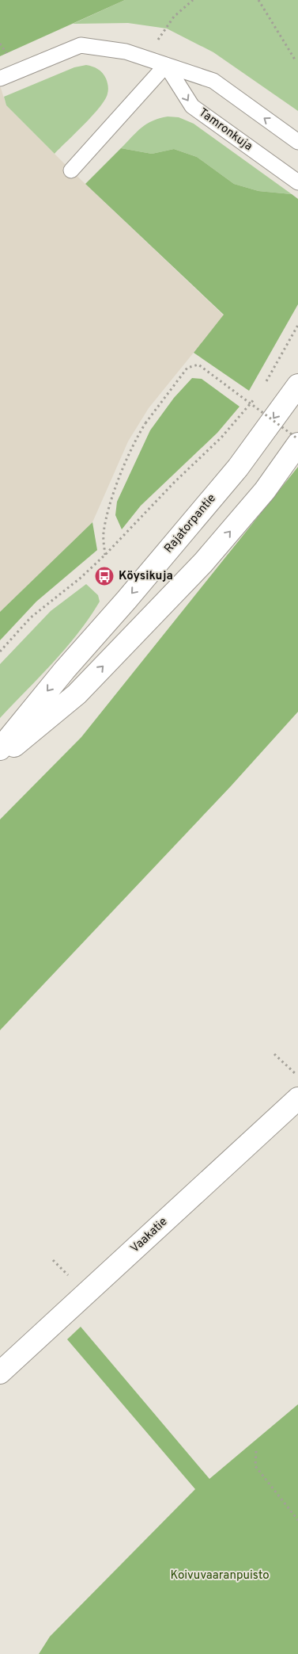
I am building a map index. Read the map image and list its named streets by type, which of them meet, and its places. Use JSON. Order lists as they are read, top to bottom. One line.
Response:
{"streets":{"main road":["Rajatorpantie","Vaakatie"],"lane":["Tamronkuja"]},"parks":["Koivuvaaranpuisto"],"places":{"bus stop":["Köysikuja"]}}
